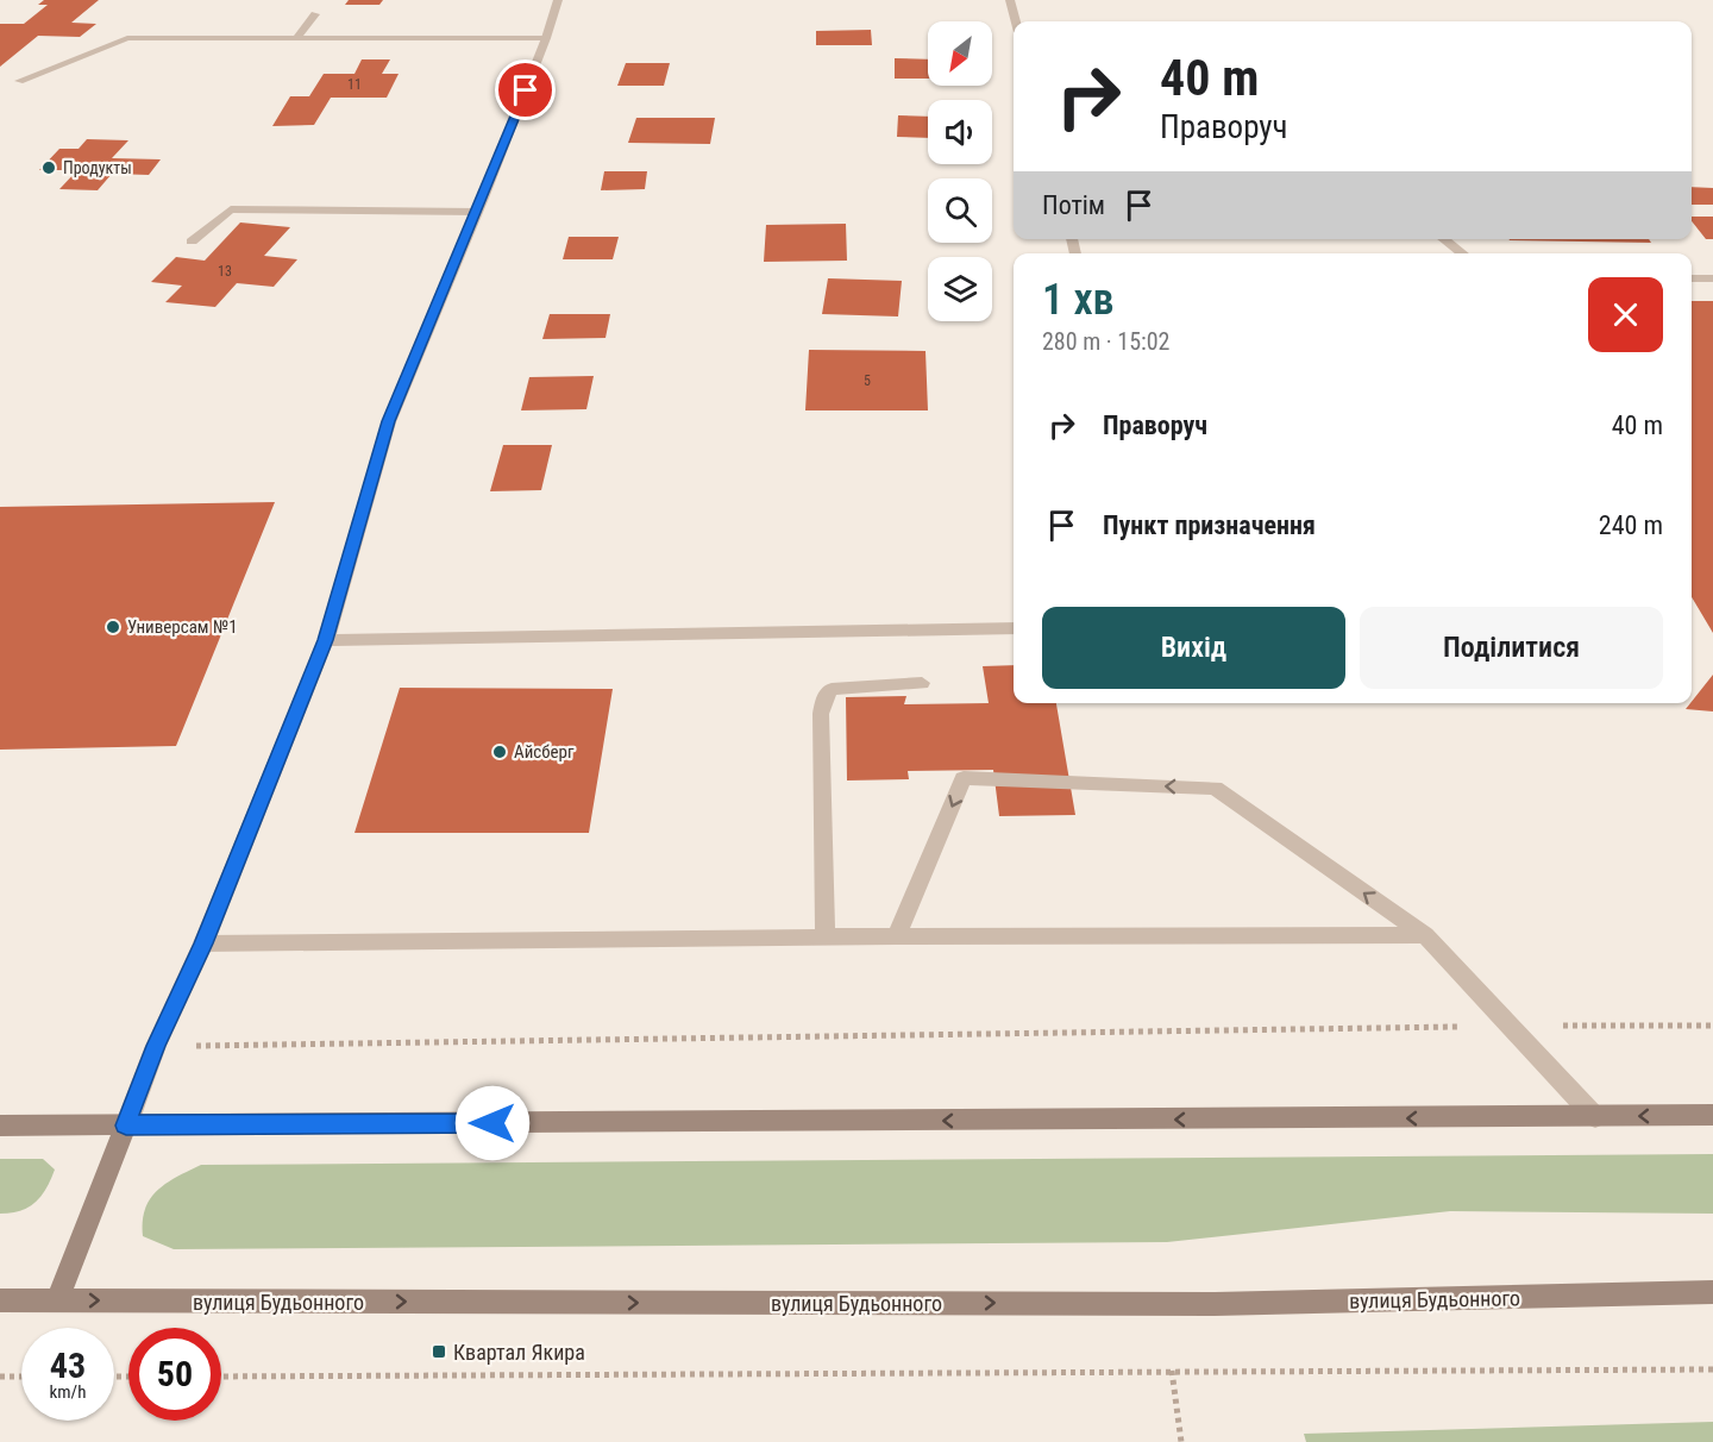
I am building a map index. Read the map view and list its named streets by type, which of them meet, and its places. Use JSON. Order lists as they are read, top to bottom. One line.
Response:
{"streets":{"main road":["вулиця Будьонного"]},"one_way":["вулиця Будьонного"],"places":{"other":["Продукты","Универсам №1","Айсберг"],"transit":["Квартал Якира"]},"house_numbers":["11","13","5"],"north":"bottom left","page":{"turn":["40 m","Праворуч"],"then":"Потім","heading":["1 хв","280 m · 15:02"],"list":[{"name":"Праворуч","value":"40 m"},{"name":"Пункт призначення","value":"240 m"}],"buttons":["Вихід","Поділитися"],"speed":"43 km/h","limit":"50"}}
